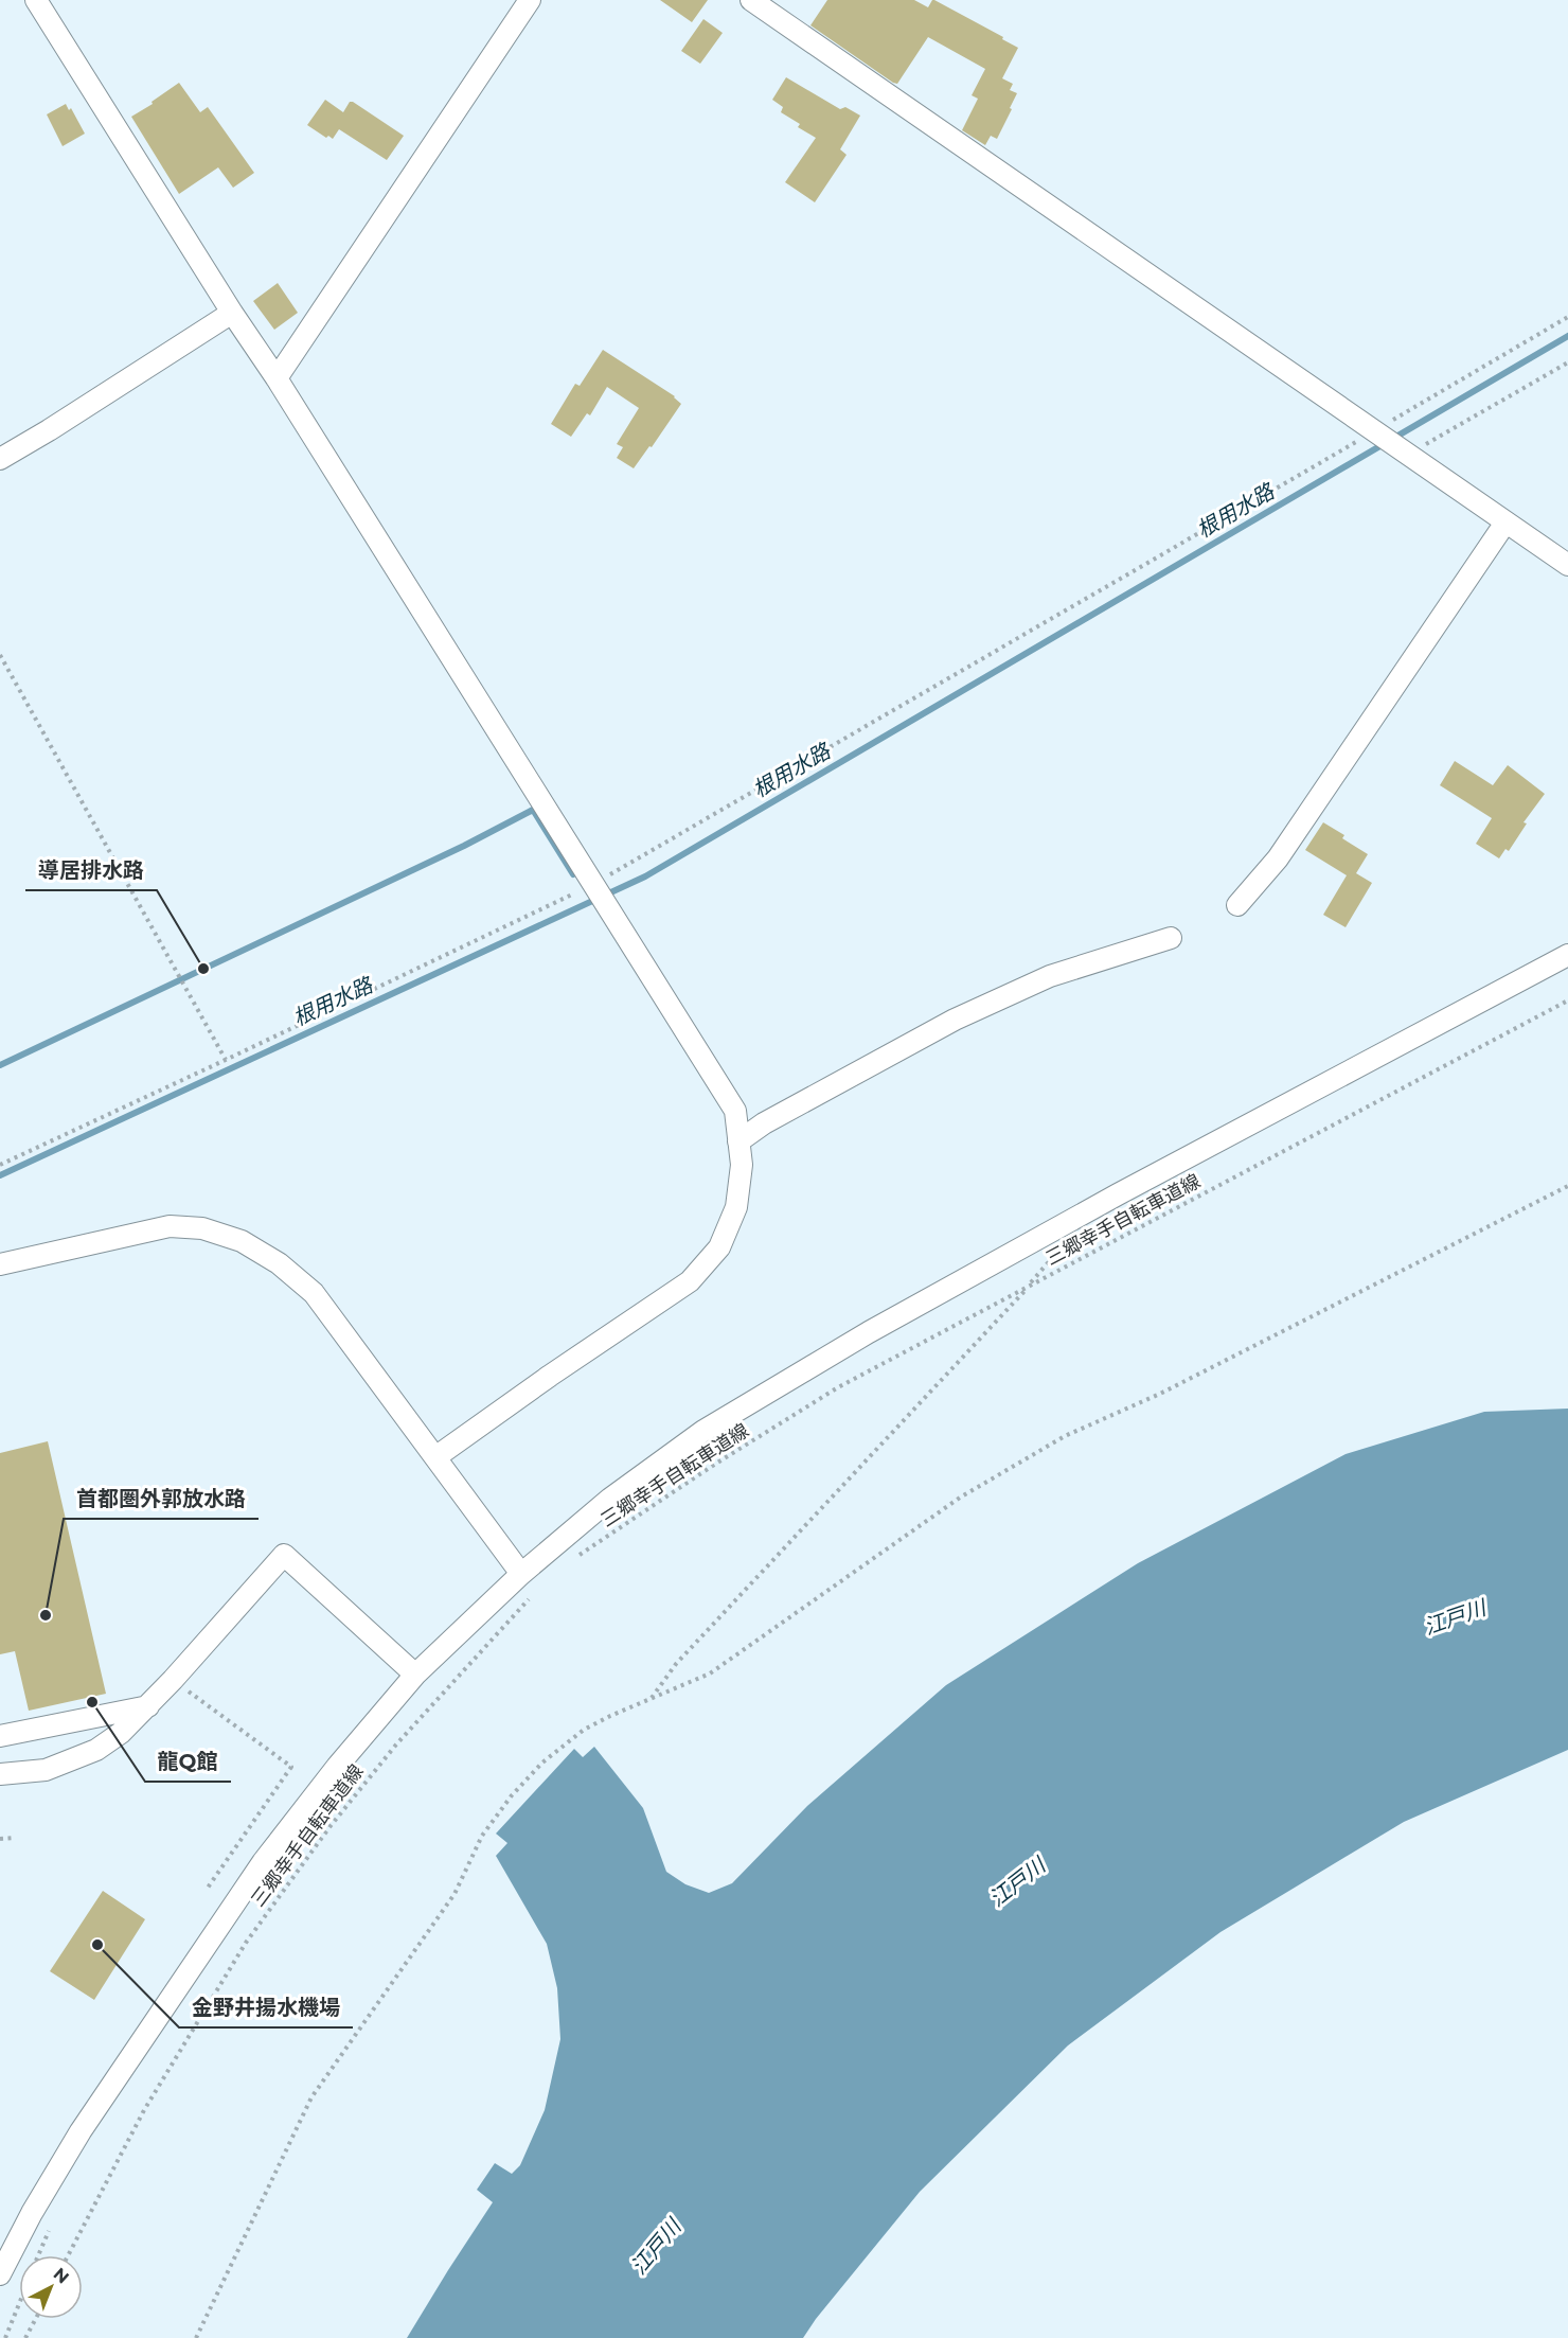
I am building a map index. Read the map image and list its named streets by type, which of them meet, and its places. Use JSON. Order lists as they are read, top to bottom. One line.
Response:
{"streets":{"path":["三郷幸手自転車道線"]},"water":["根用水路","江戸川"],"places":["導居排水路","首都圏外郭放水路","龍Q館","金野井揚水機場"],"north":"top right"}
